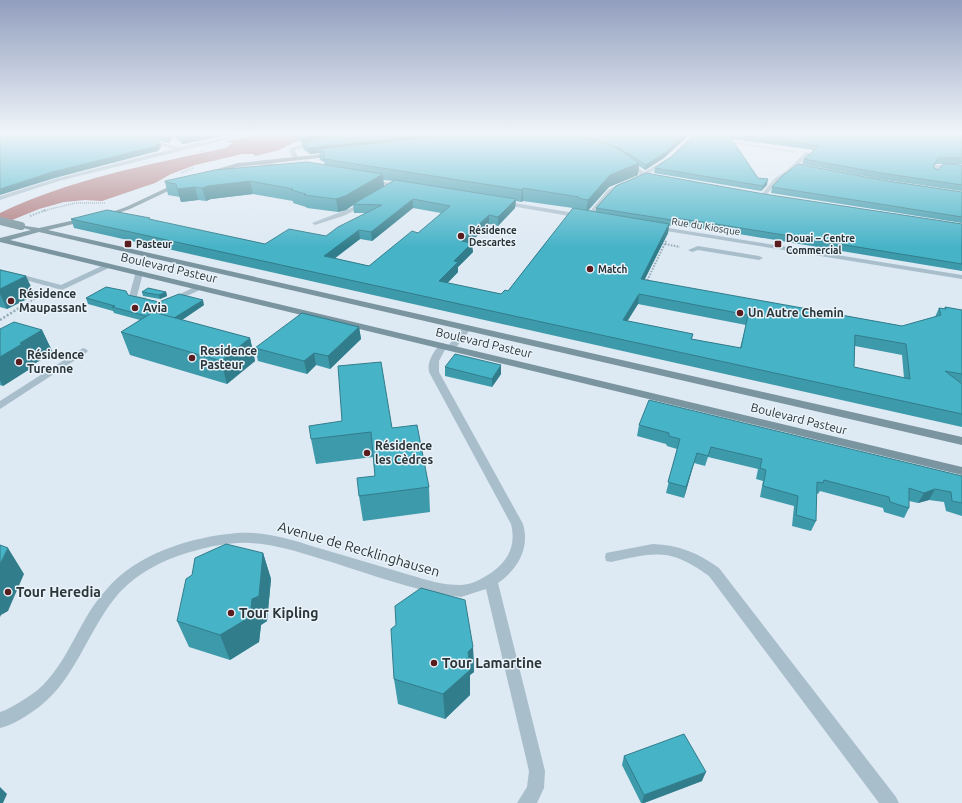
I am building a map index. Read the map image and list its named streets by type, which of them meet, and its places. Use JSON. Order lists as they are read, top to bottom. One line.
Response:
{"streets":{"main road":["Boulevard Pasteur"],"street":["Rue du Kiosque","Avenue de Recklinghausen"]},"crossings":[["Boulevard Pasteur","Avenue de Recklinghausen"]],"places":{"other":["Résidence Descartes","Match","Résidence Maupassant","Avia","Un Autre Chemin","Residence Pasteur","Résidence Turenne","Résidence les Cèdres","Tour Heredia","Tour Kipling","Tour Lamartine"],"transit":["Pasteur","Douai – Centre Commercial"]}}
